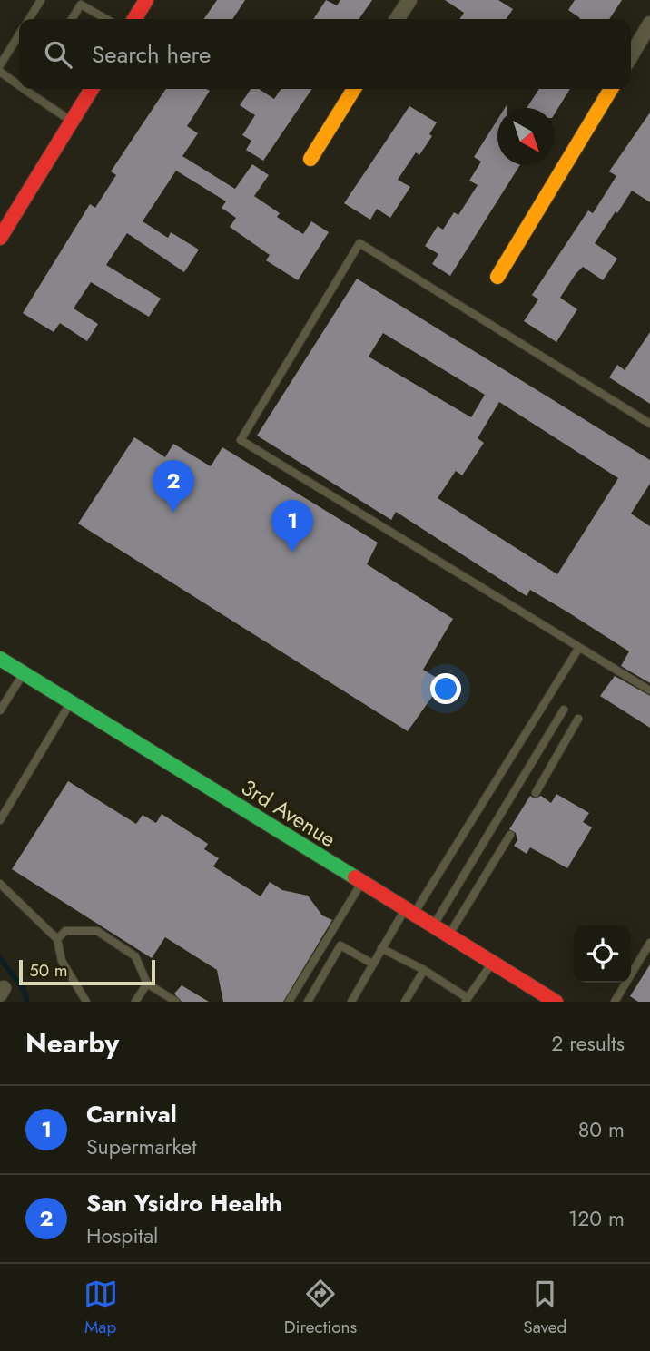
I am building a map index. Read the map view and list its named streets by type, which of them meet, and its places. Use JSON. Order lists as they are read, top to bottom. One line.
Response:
{"streets":{"main road":["3rd Avenue"]},"scale_bar":"50 m","north":"bottom right","page":{"search":"Search here","pins":["2","1"],"scale":"50 m","heading":["Nearby","2 results"],"list":[{"mark":"1","name":"Carnival","note":"Supermarket","value":"80 m"},{"mark":"2","name":"San Ysidro Health","note":"Hospital","value":"120 m"}],"nav":["Map","Directions","Saved"]}}
